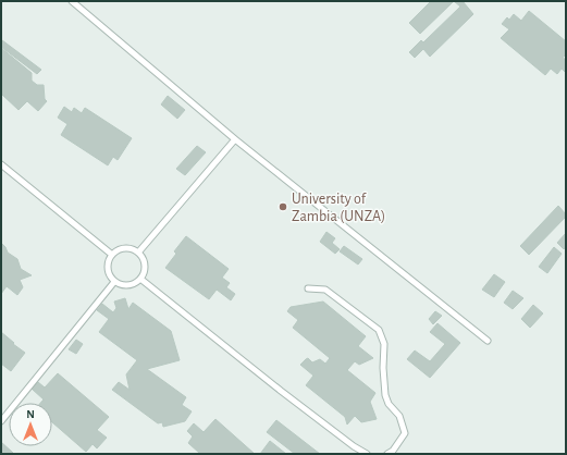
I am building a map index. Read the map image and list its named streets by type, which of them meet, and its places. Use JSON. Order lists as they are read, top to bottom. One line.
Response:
{"places":["University of Zambia (UNZA)"],"north":"top"}
